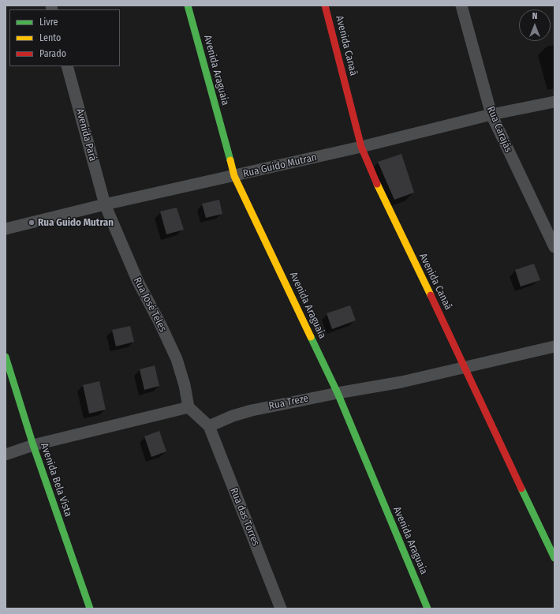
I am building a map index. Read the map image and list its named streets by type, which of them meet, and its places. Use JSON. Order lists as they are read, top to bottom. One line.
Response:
{"streets":{"street":["Avenida Canaã","Avenida Araguaia","Rua Carajás","Avenida Pará","Rua Guido Mutran","Rua José Teles","Rua Treze","Avenida Bela Vista","Rua das Torres"]},"crossings":[["Avenida Canaã","Rua Guido Mutran"],["Avenida Canaã","Rua Treze"],["Avenida Araguaia","Rua Guido Mutran"],["Avenida Araguaia","Rua Treze"],["Rua Carajás","Rua Guido Mutran"],["Avenida Pará","Rua Guido Mutran"],["Avenida Pará","Rua José Teles"],["Rua Guido Mutran","Rua José Teles"],["Rua Treze","Rua das Torres"]],"places":["Rua Guido Mutran"],"legend":["Livre","Lento","Parado"],"north":"top"}
